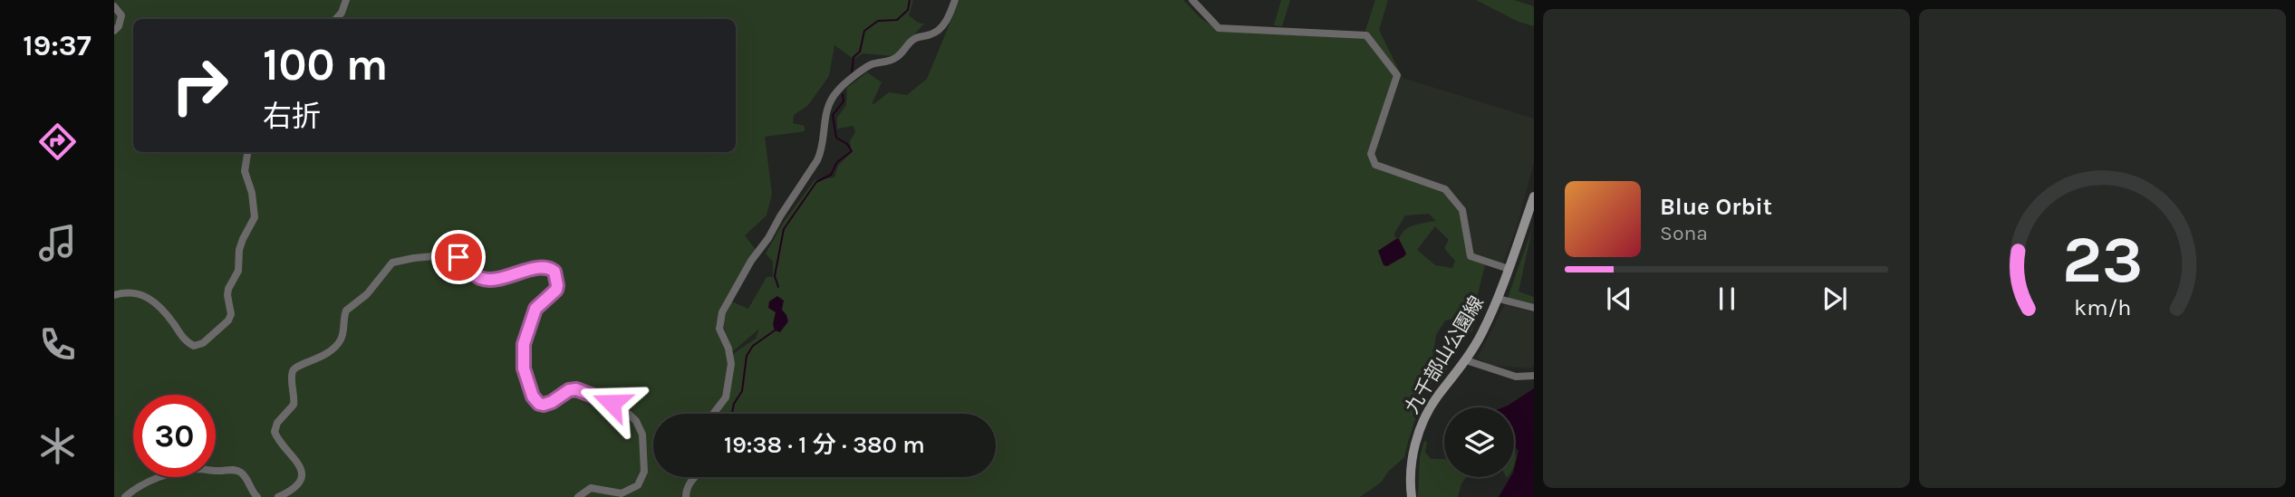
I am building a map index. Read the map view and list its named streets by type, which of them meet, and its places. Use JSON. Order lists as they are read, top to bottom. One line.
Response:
{"streets":{"main road":["九千部山公園線"]},"page":{"tabs":"19:37","turn":["100 m","右折"],"song":["Blue Orbit","Sona"],"limit":"30","trip":"19:38 · 1 分 · 380 m","gauge":["23","km/h"]}}
